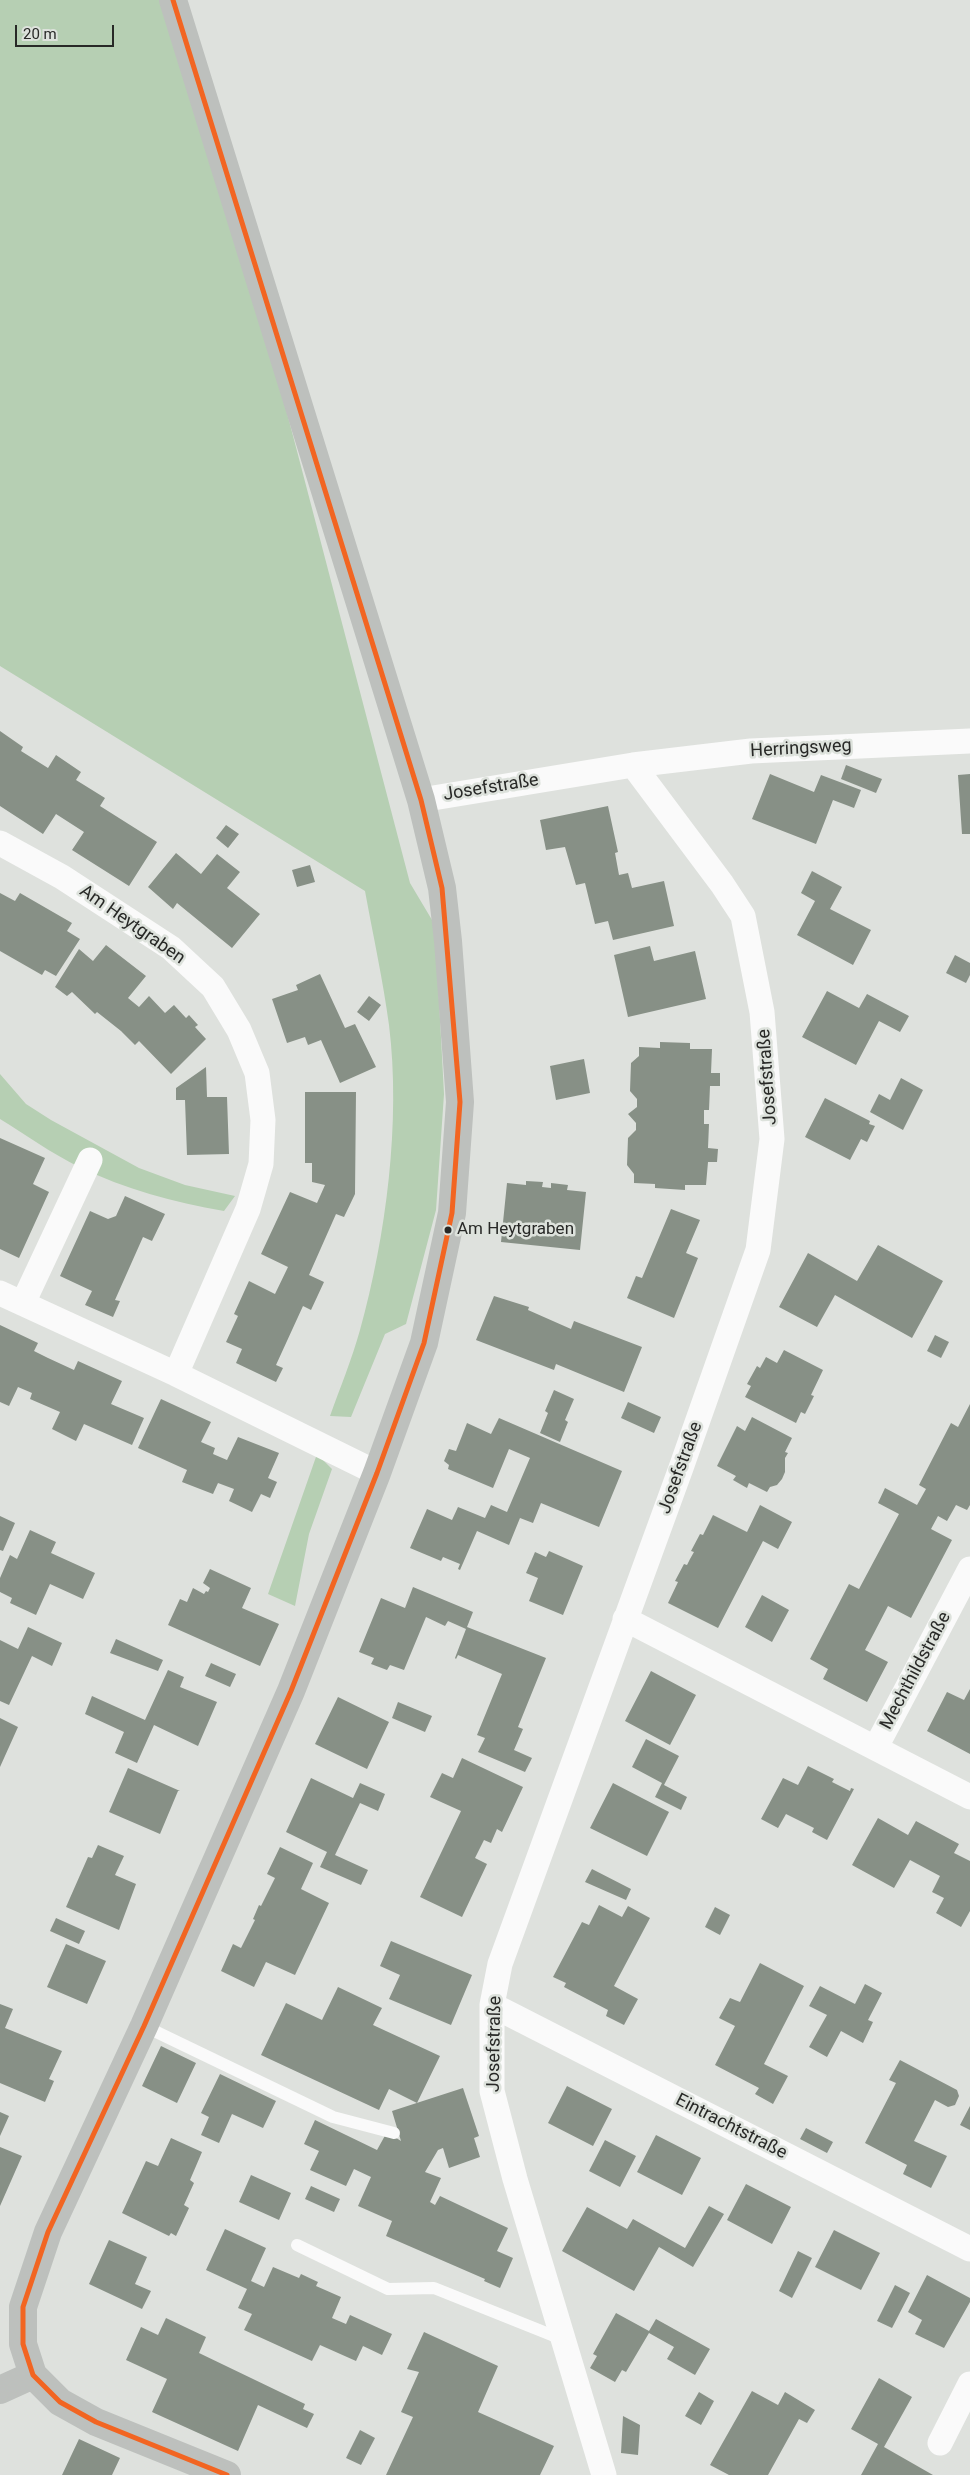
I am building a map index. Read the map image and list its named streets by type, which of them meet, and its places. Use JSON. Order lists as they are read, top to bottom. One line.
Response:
{"streets":{"street":["Herringsweg","Josefstraße","Am Heytgraben","Mechthildstraße","Eintrachtstraße"]},"crossings":[["Herringsweg","Josefstraße"],["Josefstraße","Eintrachtstraße"]],"places":["Am Heytgraben"],"scale_bar":"20 m"}
